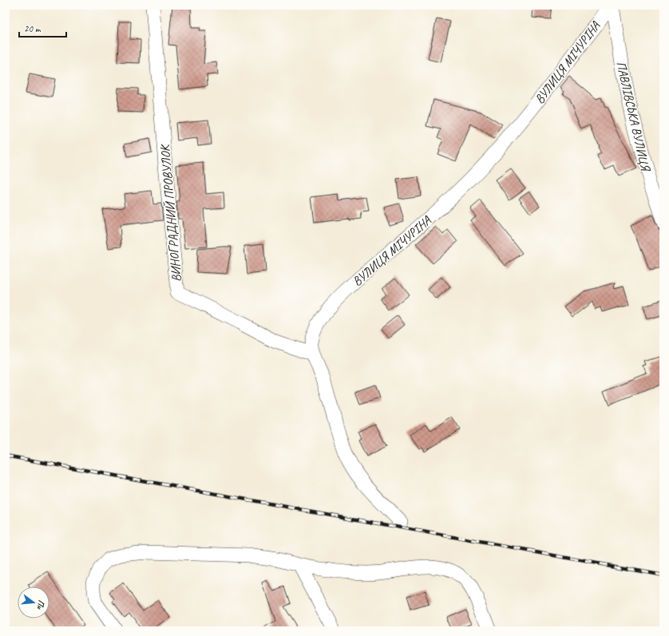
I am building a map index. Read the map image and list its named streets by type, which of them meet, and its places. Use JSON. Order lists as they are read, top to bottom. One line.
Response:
{"streets":{"street":["ВУЛИЦЯ МІЧУРІНА","ПАВЛІВСЬКА ВУЛИЦЯ","ВИНОГРАДНИЙ ПРОВУЛОК"]},"crossings":[["ВУЛИЦЯ МІЧУРІНА","ВИНОГРАДНИЙ ПРОВУЛОК"]],"scale_bar":"20 m","north":"right"}
